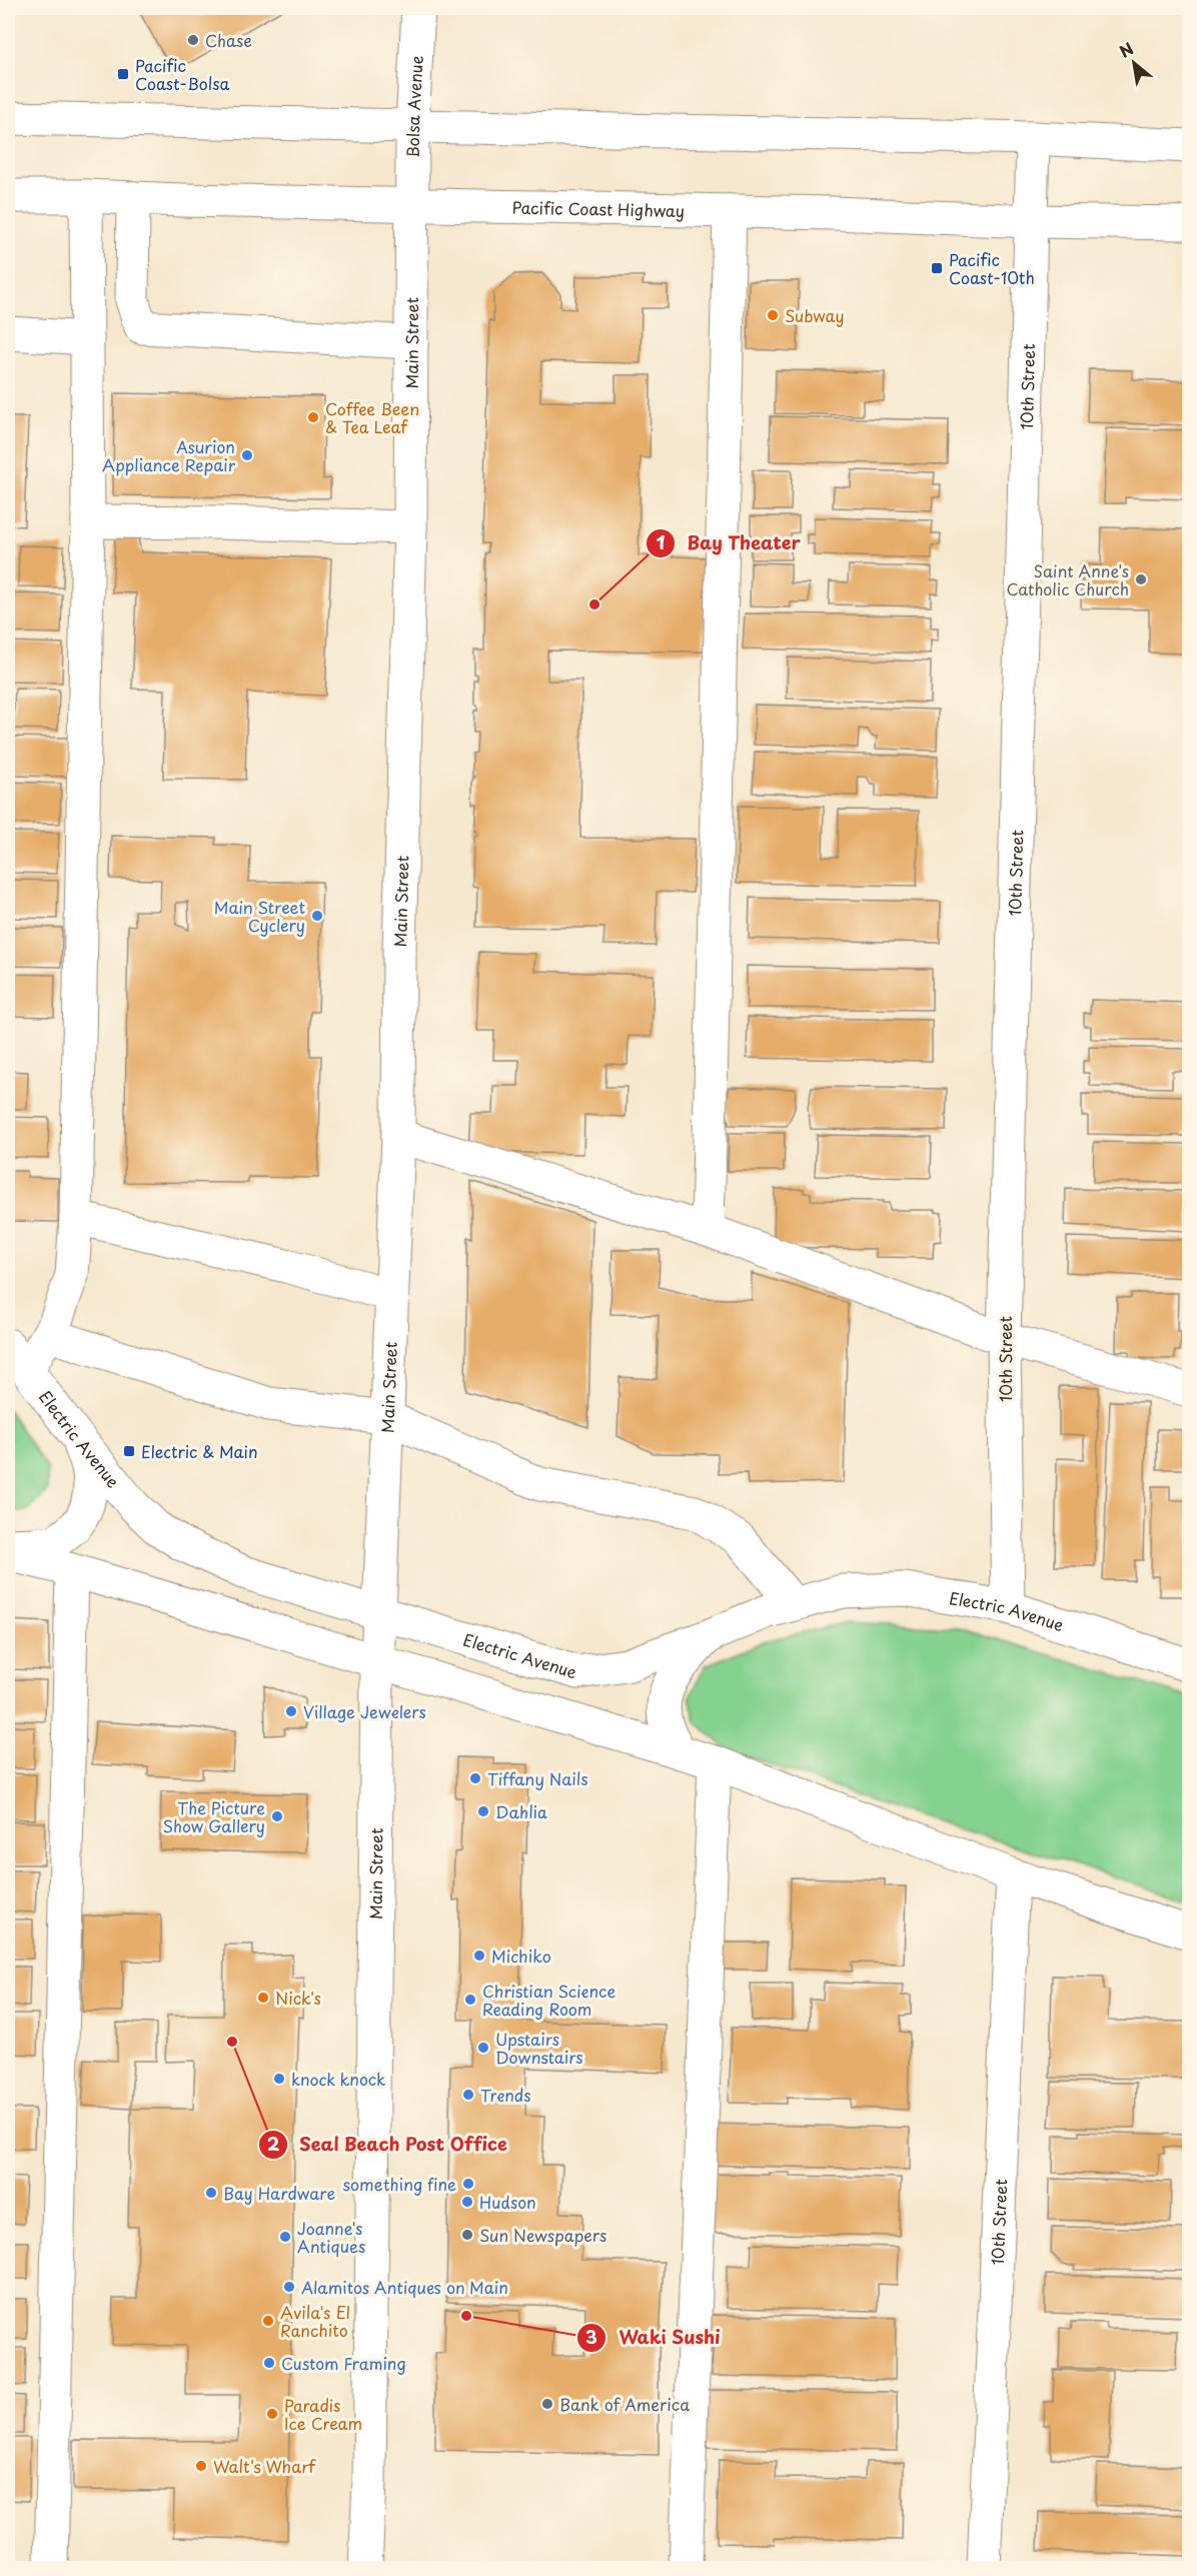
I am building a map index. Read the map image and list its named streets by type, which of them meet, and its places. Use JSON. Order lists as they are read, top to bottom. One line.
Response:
{"streets":{"main road":["Bolsa Avenue","Pacific Coast Highway","Main Street","10th Street","Electric Avenue"]},"crossings":[["Bolsa Avenue","Pacific Coast Highway"],["Bolsa Avenue","Main Street"],["Pacific Coast Highway","Main Street"],["Pacific Coast Highway","10th Street"],["Main Street","Electric Avenue"],["10th Street","Electric Avenue"]],"places":{"other":["Chase","Subway","Coffee Been & Tea Leaf","Asurion Appliance Repair","Saint Anne's Catholic Church","Bay Theater","Main Street Cyclery","Village Jewelers","Tiffany Nails","Dahlia","The Picture Show Gallery","Michiko","Nick's","Christian Science Reading Room","Seal Beach Post Office","Upstairs Downstairs","knock knock","Trends","something fine","Bay Hardware","Hudson","Sun Newspapers","Joanne's Antiques","Alamitos Antiques on Main","Waki Sushi","Avila's El Ranchito","Custom Framing","Bank of America","Paradis Ice Cream","Walt's Wharf"],"transit":["Pacific Coast-Bolsa","Pacific Coast-10th","Electric & Main"]},"north":"top left"}
